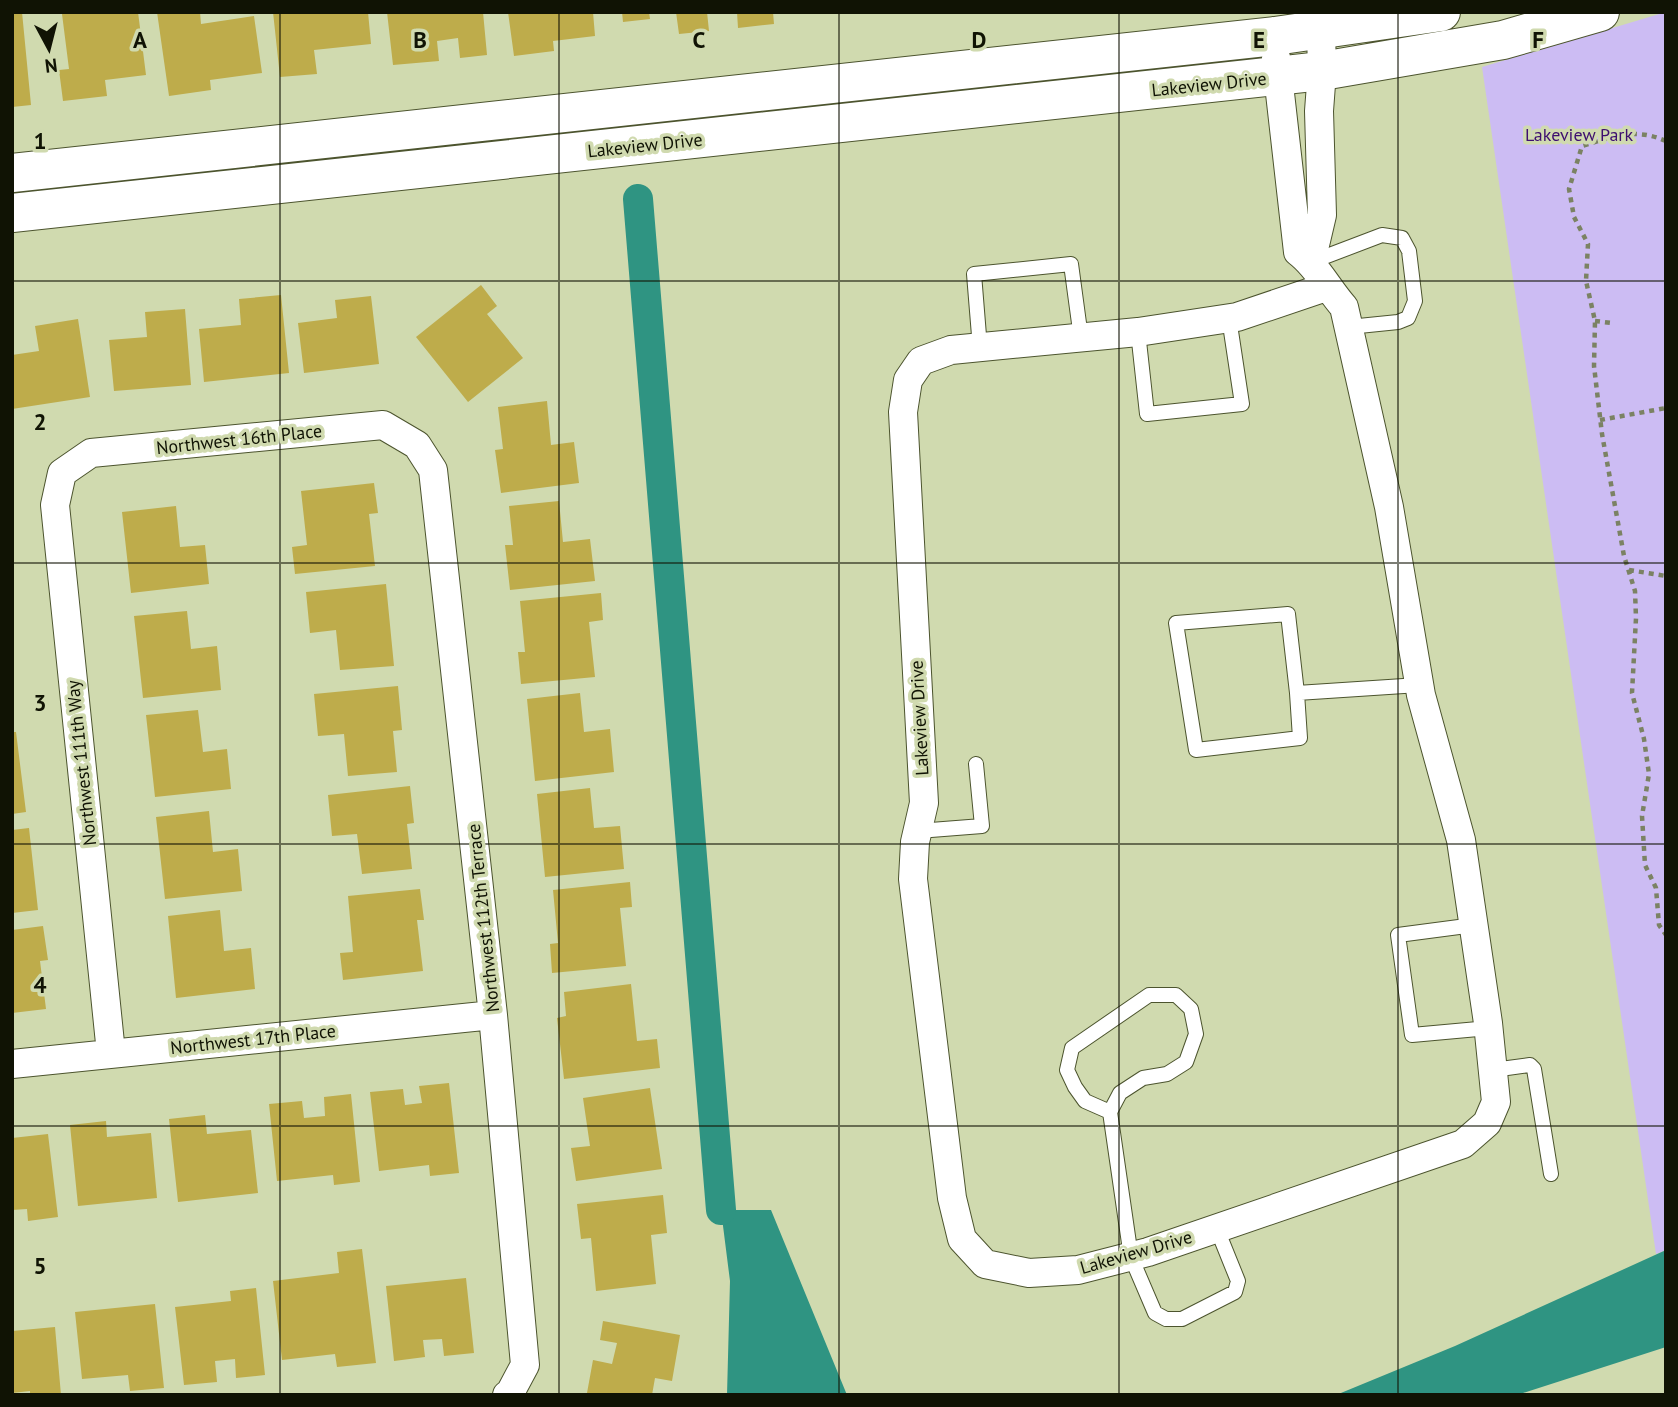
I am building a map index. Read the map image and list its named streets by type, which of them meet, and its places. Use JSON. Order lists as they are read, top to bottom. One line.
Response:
{"streets":{"street":["Lakeview Drive","Northwest 16th Place","Northwest 111th Way","Northwest 112th Terrace","Northwest 17th Place"]},"crossings":[["Northwest 16th Place","Northwest 111th Way"],["Northwest 16th Place","Northwest 112th Terrace"],["Northwest 111th Way","Northwest 17th Place"],["Northwest 112th Terrace","Northwest 17th Place"]],"parks":["Lakeview Park"],"north":"bottom","grid":{"columns":["A","B","C","D","E","F"],"rows":["1","2","3","4","5"]}}
